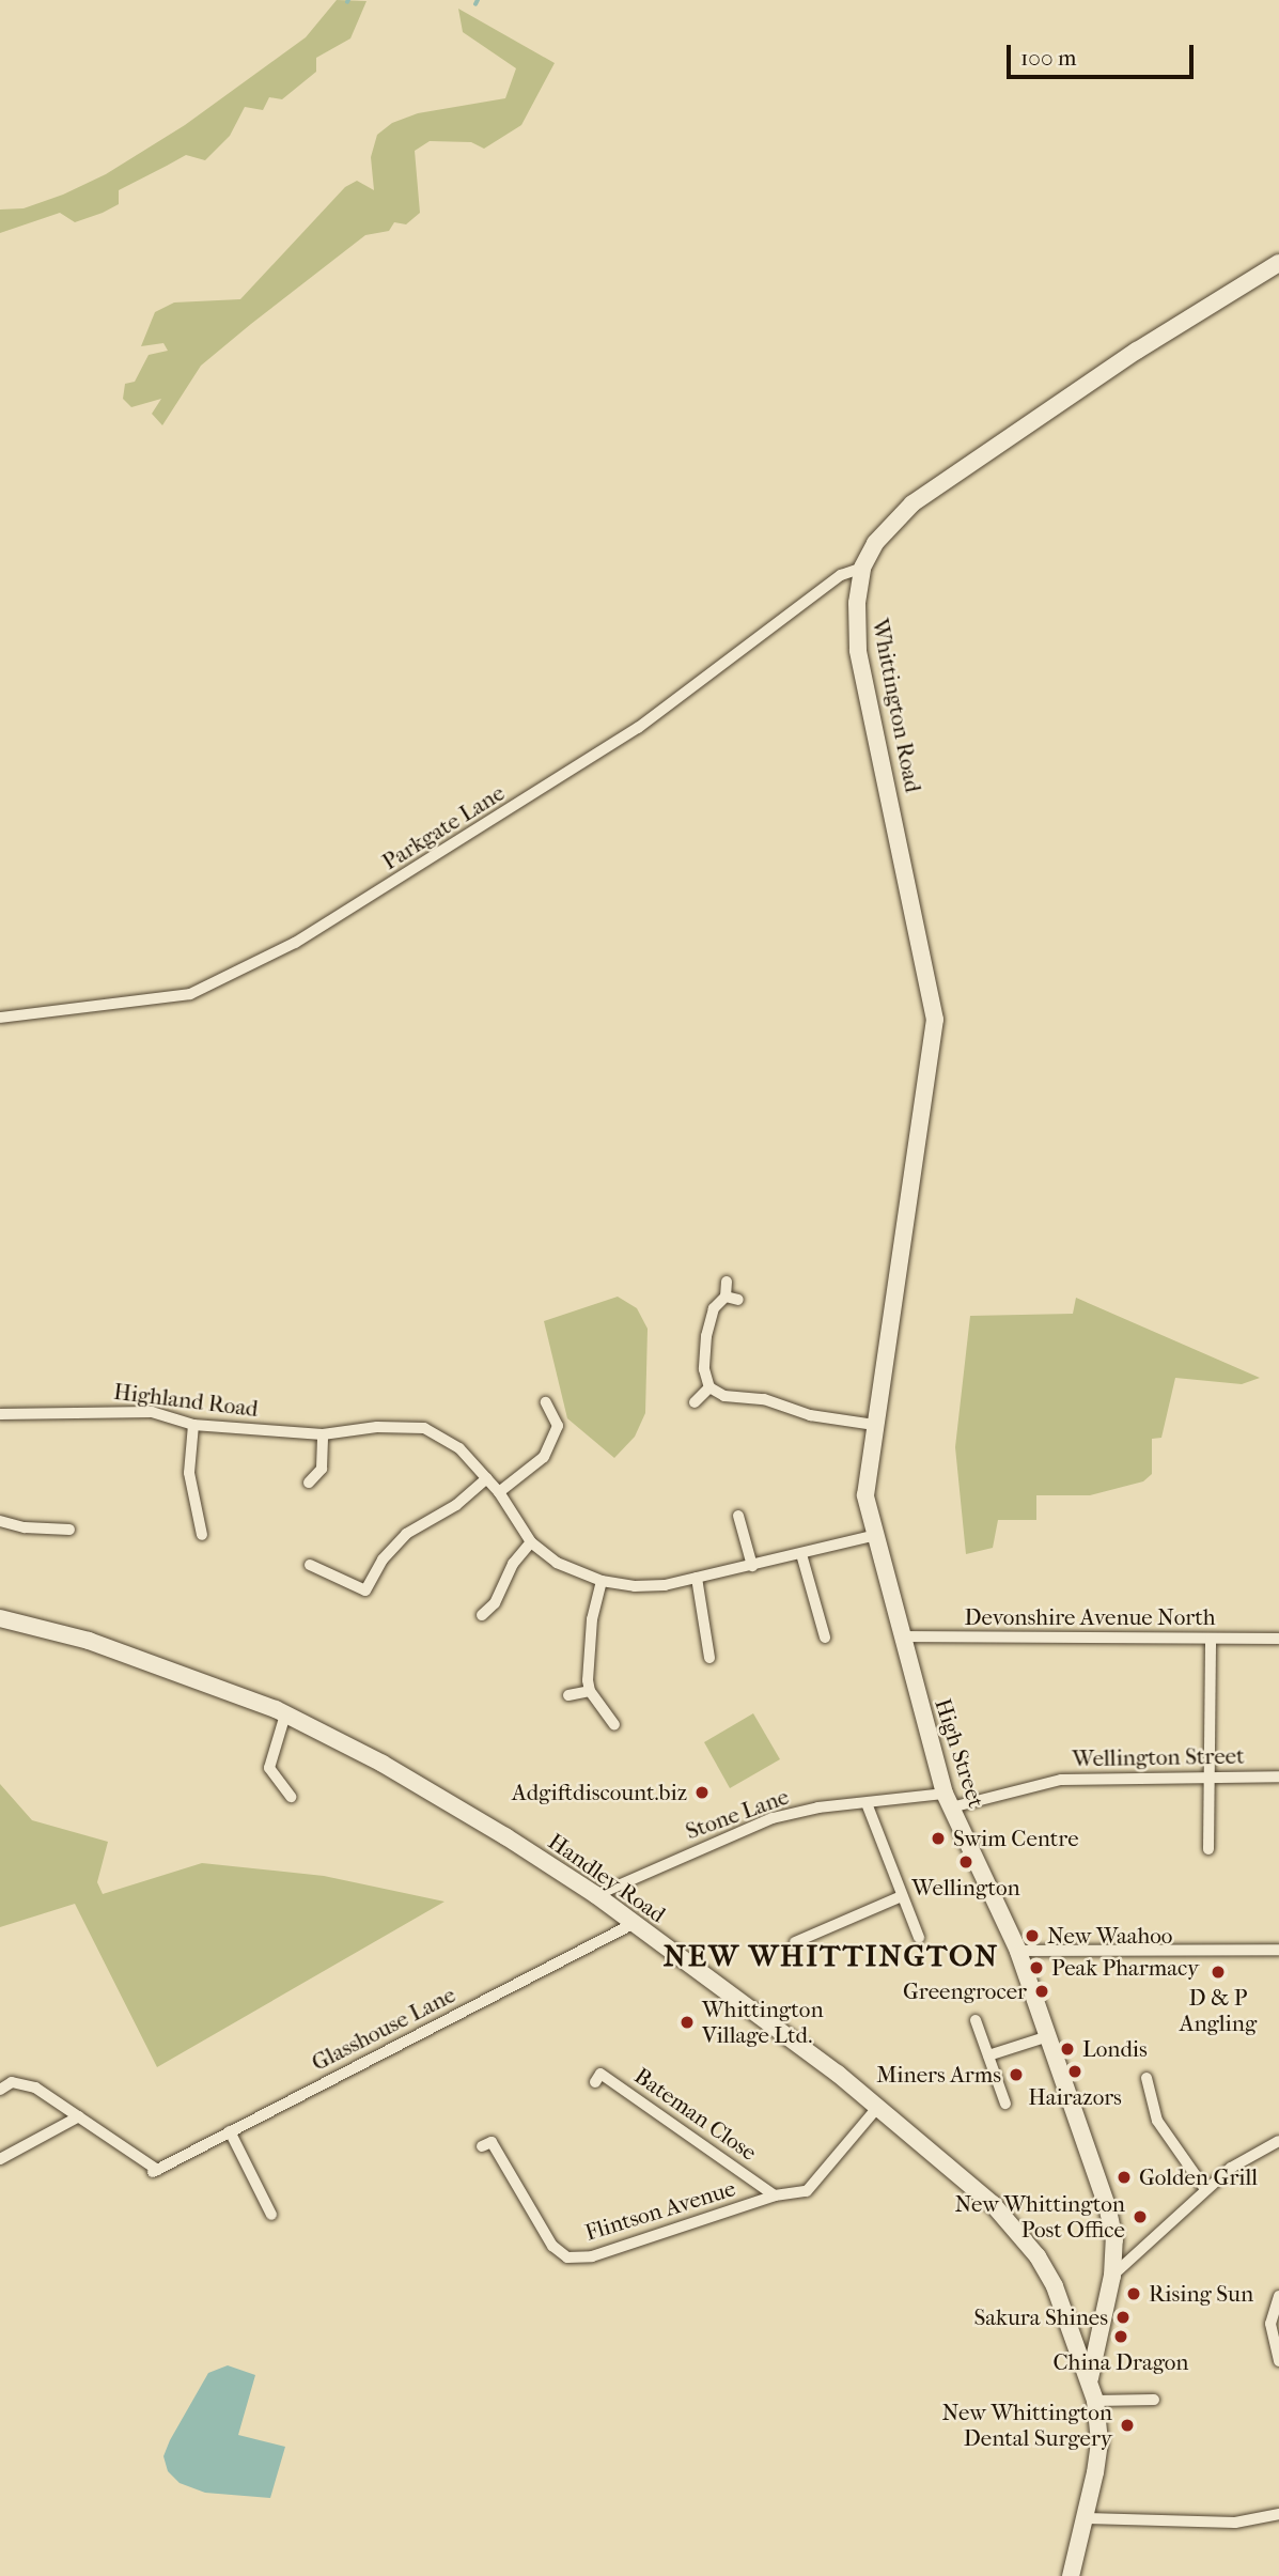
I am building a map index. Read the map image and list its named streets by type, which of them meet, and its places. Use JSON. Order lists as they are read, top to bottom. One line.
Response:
{"streets":{"street":["Whittington Road","Parkgate Lane","Highland Road","Devonshire Avenue North","High Street","Wellington Street","Stone Lane","Handley Road","Glasshouse Lane","Bateman Close","Flintson Avenue"]},"crossings":[["Whittington Road","Parkgate Lane"],["Whittington Road","High Street"],["Highland Road","High Street"],["Devonshire Avenue North","High Street"],["High Street","Wellington Street"],["High Street","Stone Lane"],["High Street","Handley Road"],["Wellington Street","Stone Lane"],["Stone Lane","Handley Road"],["Handley Road","Glasshouse Lane"],["Handley Road","Flintson Avenue"],["Bateman Close","Flintson Avenue"]],"districts":["NEW WHITTINGTON"],"places":["Adgiftdiscount.biz","Swim Centre","Wellington","New Waahoo","Peak Pharmacy","D & P Angling","Greengrocer","Whittington Village Ltd.","Londis","Hairazors","Miners Arms","Golden Grill","New Whittington Post Office","Rising Sun","Sakura Shines","China Dragon","New Whittington Dental Surgery"],"scale_bar":"100 m"}
